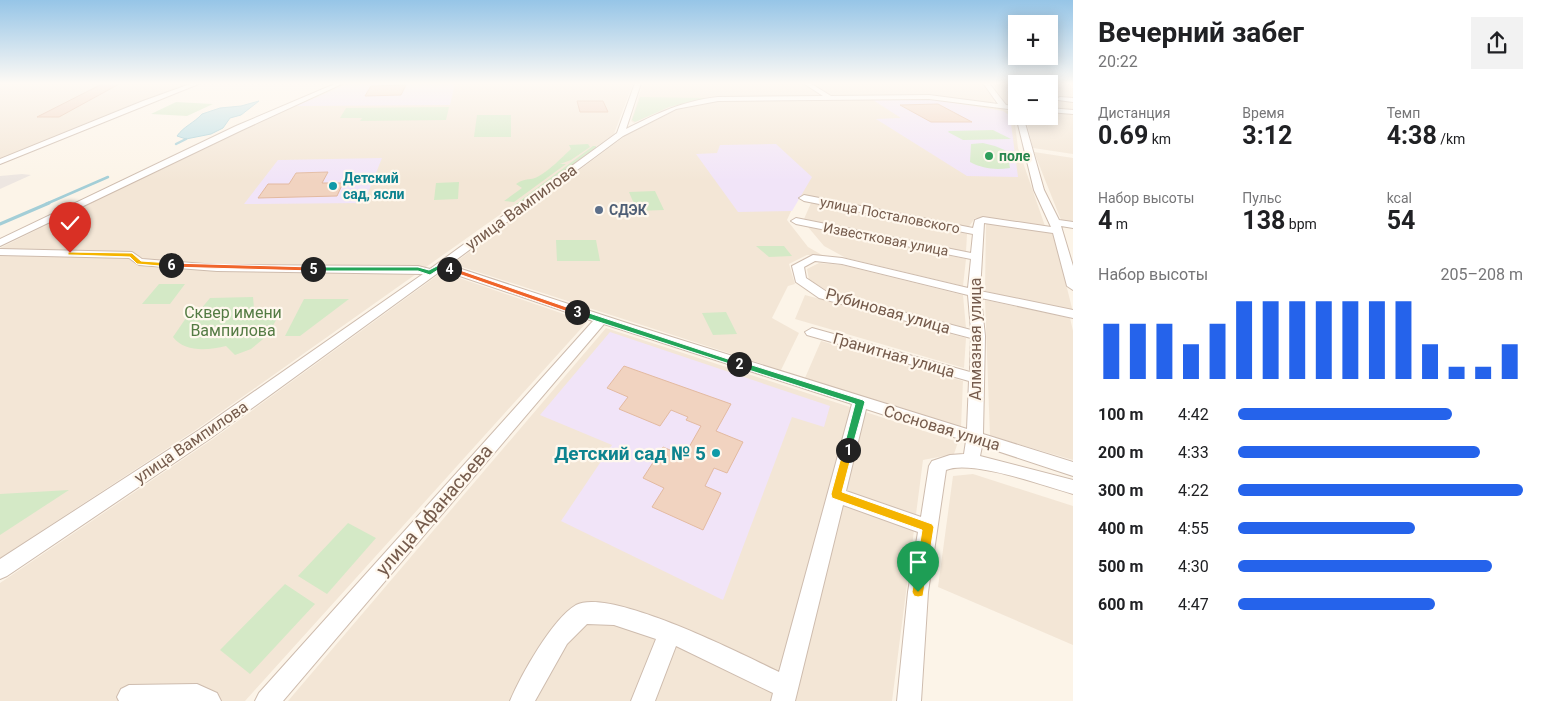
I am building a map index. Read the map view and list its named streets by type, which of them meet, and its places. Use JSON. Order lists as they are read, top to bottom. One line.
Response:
{"streets":{"street":["улица Вампилова","улица Посталовского","Известковая улица","Рубиновая улица","Алмазная улица","Гранитная улица","Сосновая улица","улица Афанасьева"]},"crossings":[["улица Вампилова","Сосновая улица"],["улица Посталовского","Алмазная улица"],["Известковая улица","Алмазная улица"],["Рубиновая улица","Алмазная улица"],["Алмазная улица","Гранитная улица"],["Алмазная улица","Сосновая улица"],["Сосновая улица","улица Афанасьева"]],"parks":["Сквер имени Вампилова"],"places":["поле","Детский сад, ясли","СДЭК","Детский сад № 5"],"page":{"heading":["Вечерний забег","20:22"],"map_buttons":["+","−"],"stats":[["Дистанция","0.69 km"],["Время","3:12"],["Темп","4:38 /km"],["Набор высоты","4 m"],["Пульс","138 bpm"],["kcal","54"]],"pins":["6","4","5","3","2","1"],"chart":["Набор высоты","205–208 m"],"list":[{"name":"100 m","note":"4:42"},{"name":"200 m","note":"4:33"},{"name":"300 m","note":"4:22"},{"name":"400 m","note":"4:55"},{"name":"500 m","note":"4:30"},{"name":"600 m","note":"4:47"}]}}
